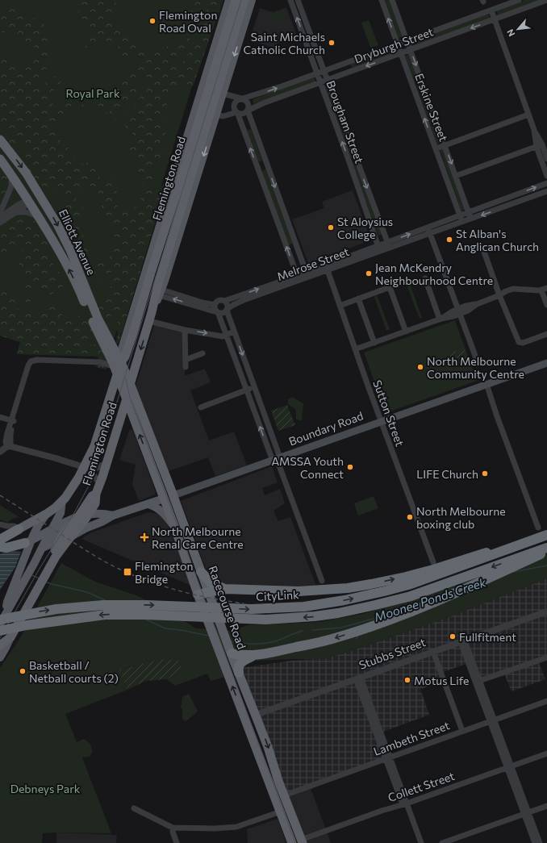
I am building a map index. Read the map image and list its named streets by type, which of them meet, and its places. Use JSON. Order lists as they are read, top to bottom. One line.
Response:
{"streets":{"highway":["Flemington Road","Elliott Avenue","Boundary Road","CityLink","Racecourse Road","Stubbs Street"],"street":["Dryburgh Street","Erskine Street","Brougham Street","Melrose Street","Sutton Street","Lambeth Street","Collett Street"]},"crossings":[["Dryburgh Street","Erskine Street"],["Dryburgh Street","Brougham Street"],["Dryburgh Street","Flemington Road"],["Erskine Street","Melrose Street"],["Brougham Street","Melrose Street"],["Flemington Road","Elliott Avenue"],["Flemington Road","Boundary Road"],["Flemington Road","CityLink"],["Flemington Road","Racecourse Road"],["Elliott Avenue","Racecourse Road"],["Melrose Street","Sutton Street"],["Sutton Street","Boundary Road"],["Boundary Road","Racecourse Road"],["Racecourse Road","Stubbs Street"],["Racecourse Road","Lambeth Street"],["Racecourse Road","Collett Street"]],"water":["Moonee Ponds Creek"],"parks":["Royal Park","Debneys Park"],"places":{"other":["Flemington Road Oval","Saint Michaels Catholic Church","St Aloysius College","St Alban's Anglican Church","Jean McKendry Neighbourhood Centre","North Melbourne Community Centre","AMSSA Youth Connect","LIFE Church","North Melbourne boxing club","Fullfitment","Basketball / Netball courts (2)","Motus Life"],"health":["North Melbourne Renal Care Centre"],"transit":["Flemington Bridge"]},"north":"bottom left"}
